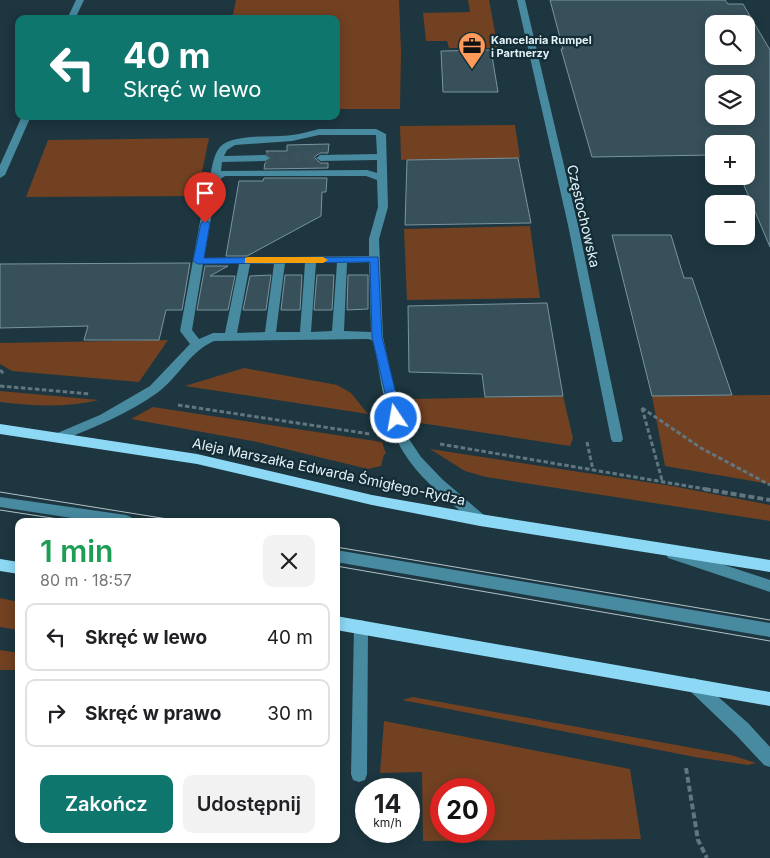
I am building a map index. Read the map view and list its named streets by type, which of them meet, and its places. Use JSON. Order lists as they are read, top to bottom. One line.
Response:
{"streets":{"main road":["Aleja Marszałka Edwarda Śmigłego-Rydza"],"street":["Częstochowska"]},"places":{"office":["Kancelaria Rumpel i Partnerzy"]},"page":{"map_buttons":["+","−"],"turn":["40 m","Skręć w lewo"],"heading":["1 min","80 m · 18:57"],"list":[{"name":"Skręć w lewo","value":"40 m"},{"name":"Skręć w prawo","value":"30 m"}],"buttons":["Zakończ","Udostępnij"],"speed":"14 km/h","limit":"20"}}
